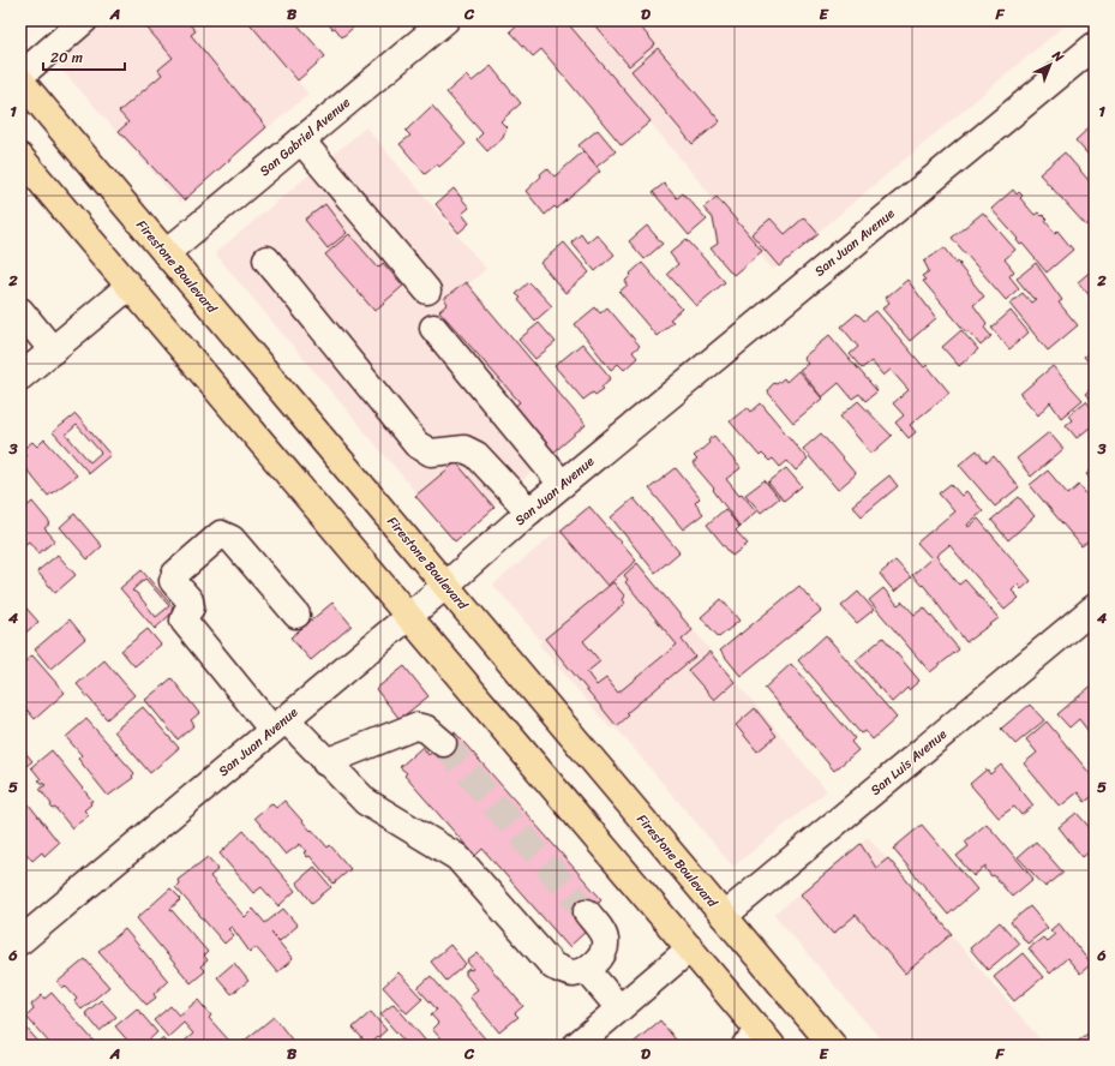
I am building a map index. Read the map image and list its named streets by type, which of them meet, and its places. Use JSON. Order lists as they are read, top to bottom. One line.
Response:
{"streets":{"main road":["Firestone Boulevard"],"street":["San Gabriel Avenue","San Juan Avenue","San Luis Avenue"]},"crossings":[["San Gabriel Avenue","Firestone Boulevard"],["San Juan Avenue","Firestone Boulevard"],["Firestone Boulevard","San Luis Avenue"]],"scale_bar":"20 m","north":"top right","grid":{"columns":["A","B","C","D","E","F"],"rows":["1","2","3","4","5","6"]}}
